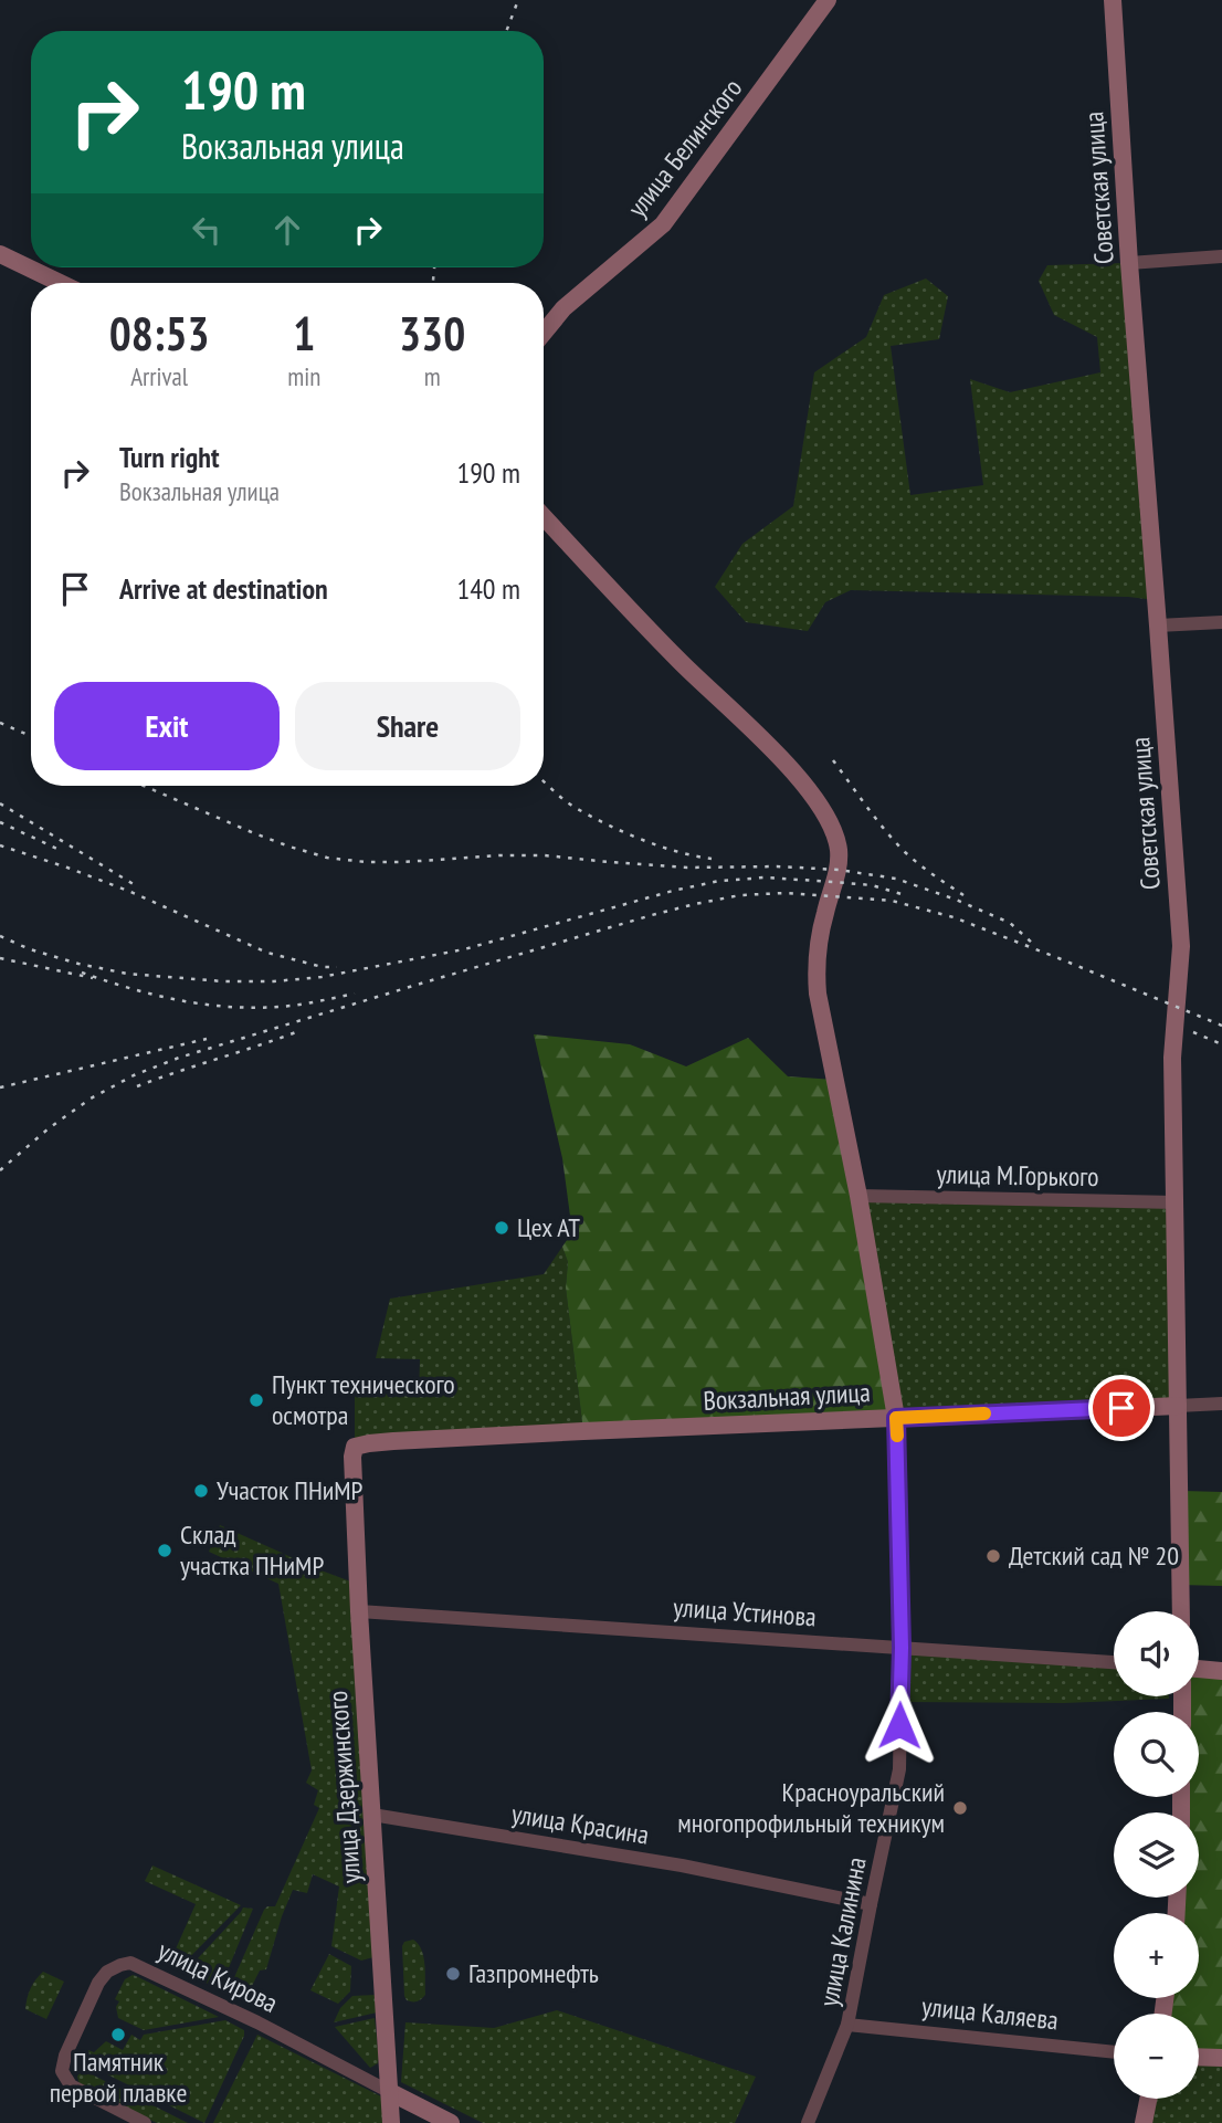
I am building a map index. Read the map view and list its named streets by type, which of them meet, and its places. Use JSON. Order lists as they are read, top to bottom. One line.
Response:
{"streets":{"street":["улица Белинского","Советская улица","улица М.Горького","Вокзальная улица","улица Устинова","улица Дзержинского","улица Красина","улица Калинина","улица Кирова","улица Каляева"]},"crossings":[["Советская улица","улица М.Горького"],["Советская улица","Вокзальная улица"],["Вокзальная улица","улица Дзержинского"],["Вокзальная улица","улица Калинина"],["улица Устинова","улица Дзержинского"],["улица Устинова","улица Калинина"],["улица Дзержинского","улица Красина"],["улица Дзержинского","улица Кирова"],["улица Красина","улица Калинина"],["улица Калинина","улица Каляева"]],"places":["Цех АТ","Пункт технического осмотра","Участок ПНиМР","Склад участка ПНиМР","Детский сад № 20","Красноуральский многопрофильный техникум","Газпромнефть","Памятник первой плавке"],"page":{"turn":["190 m","Вокзальная улица"],"eta":["08:53","Arrival","1","min","330","m"],"list":[{"name":"Turn right","note":"Вокзальная улица","value":"190 m"},{"name":"Arrive at destination","value":"140 m"}],"buttons":["Exit","Share"],"map_buttons":["+","−"]}}
